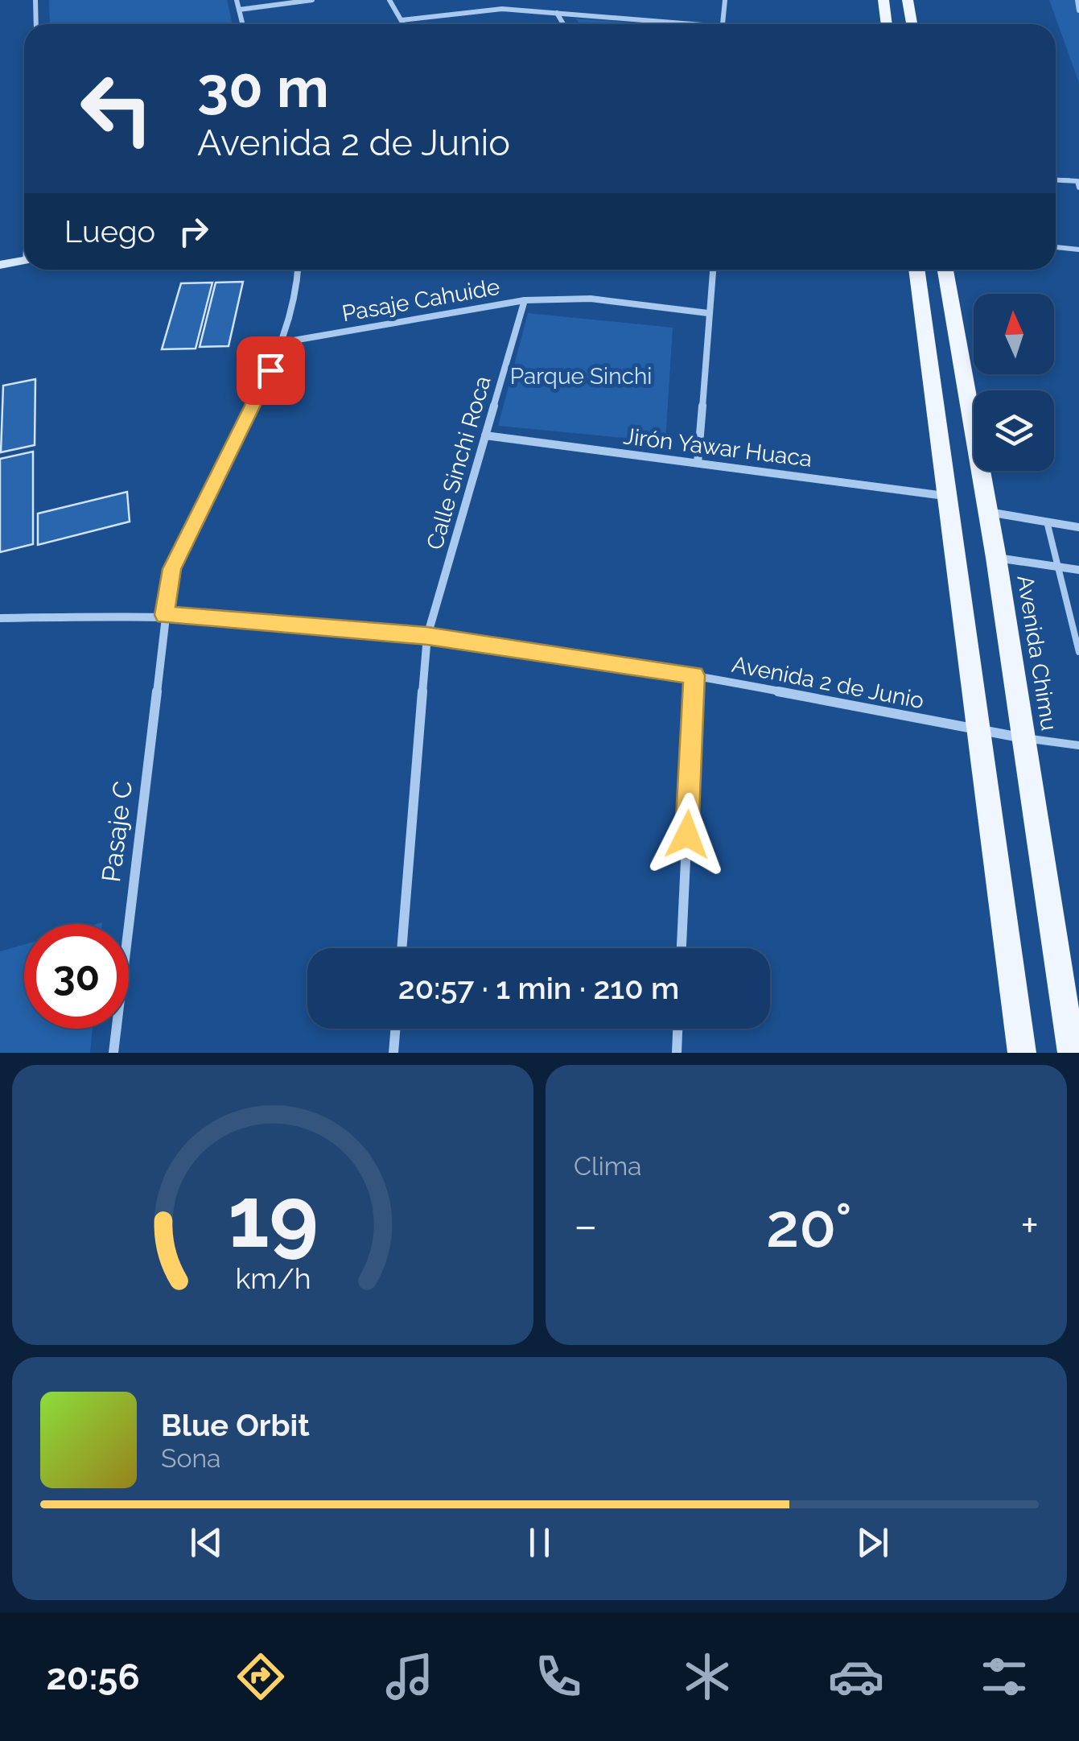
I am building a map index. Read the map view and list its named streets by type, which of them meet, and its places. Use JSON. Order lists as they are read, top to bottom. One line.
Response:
{"streets":{"main road":["Avenida Chimu"],"street":["Pasaje Cahuide","Jirón Yawar Huaca","Calle Sinchi Roca","Avenida 2 de Junio","Pasaje C"]},"crossings":[["Pasaje Cahuide","Calle Sinchi Roca"],["Pasaje Cahuide","Pasaje C"],["Jirón Yawar Huaca","Calle Sinchi Roca"],["Calle Sinchi Roca","Avenida 2 de Junio"],["Avenida Chimu","Avenida 2 de Junio"],["Avenida 2 de Junio","Pasaje C"]],"parks":["Parque Sinchi"],"north":"top","page":{"turn":["30 m","Avenida 2 de Junio"],"then":"Luego","limit":"30","trip":"20:57 · 1 min · 210 m","tile":"Clima","heat":["−","20°","+"],"song":["Blue Orbit","Sona"],"tabs":"20:56","gauge":["19","km/h"]}}
